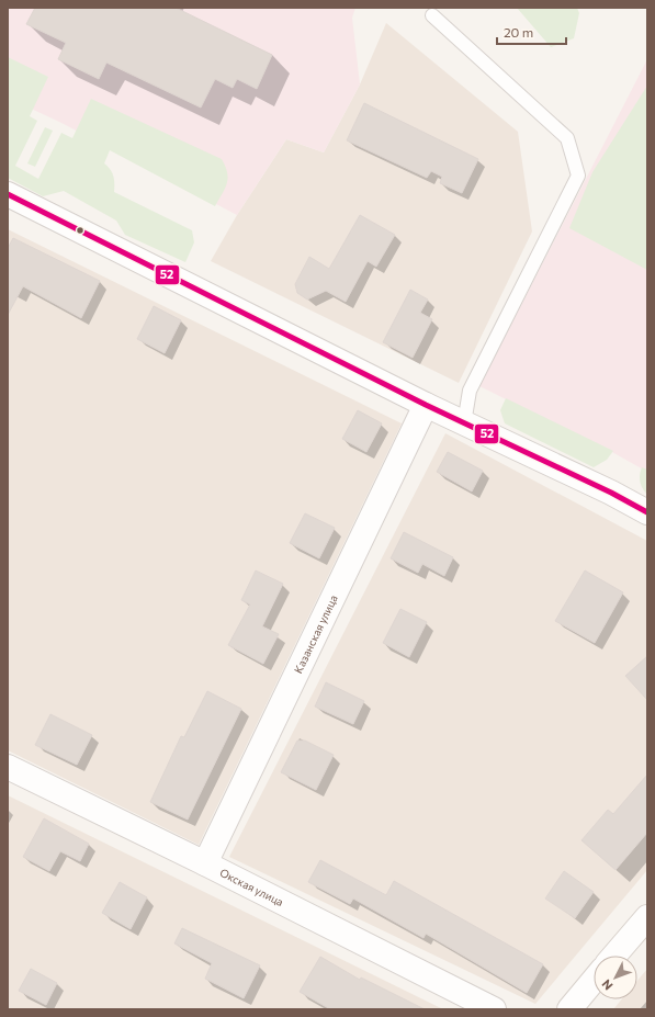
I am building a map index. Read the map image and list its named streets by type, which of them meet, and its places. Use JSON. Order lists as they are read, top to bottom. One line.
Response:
{"streets":{"street":["Казанская улица","Окская улица"]},"crossings":[["Казанская улица","Окская улица"]],"lines":["transit line 52"],"scale_bar":"20 m","north":"bottom left"}
